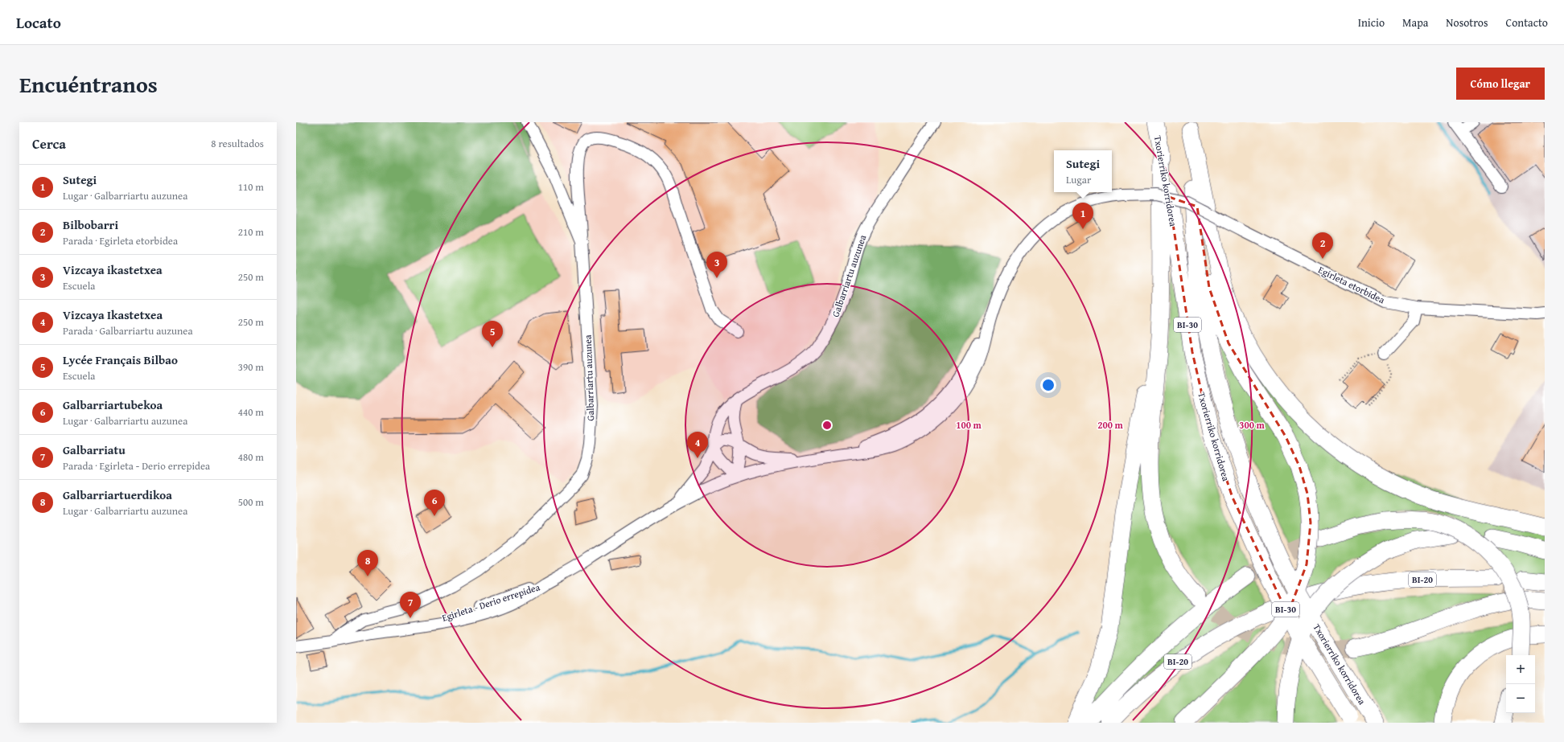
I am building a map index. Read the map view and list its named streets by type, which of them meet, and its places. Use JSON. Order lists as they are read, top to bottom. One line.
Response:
{"streets":{"highway":["Txorierriko korridorea","BI-30","BI-20"],"street":["Galbarriartu auzunea","Egirleta etorbidea","Egirleta - Derio errepidea"]},"crossings":[["Galbarriartu auzunea","Egirleta - Derio errepidea"]],"page":{"header":"Locato","nav":["Inicio","Mapa","Nosotros","Contacto"],"title":"Encuéntranos","buttons":"Cómo llegar","heading":["Cerca","8 resultados"],"popup":["Sutegi","Lugar"],"list":[{"mark":"1","name":"Sutegi","note":"Lugar · Galbarriartu auzunea","value":"110 m"},{"mark":"2","name":"Bilbobarri","note":"Parada · Egirleta etorbidea","value":"210 m"},{"mark":"3","name":"Vizcaya ikastetxea","note":"Escuela","value":"250 m"},{"mark":"4","name":"Vizcaya Ikastetxea","note":"Parada · Galbarriartu auzunea","value":"250 m"},{"mark":"5","name":"Lycée Français Bilbao","note":"Escuela","value":"390 m"},{"mark":"6","name":"Galbarriartubekoa","note":"Lugar · Galbarriartu auzunea","value":"440 m"},{"mark":"7","name":"Galbarriatu","note":"Parada · Egirleta - Derio errepidea","value":"480 m"},{"mark":"8","name":"Galbarriartuerdikoa","note":"Lugar · Galbarriartu auzunea","value":"500 m"}],"pins":["1","2","3","5","4","6","8","7"],"map_buttons":["+","−"]},"rings":["100 m","200 m","300 m"]}
